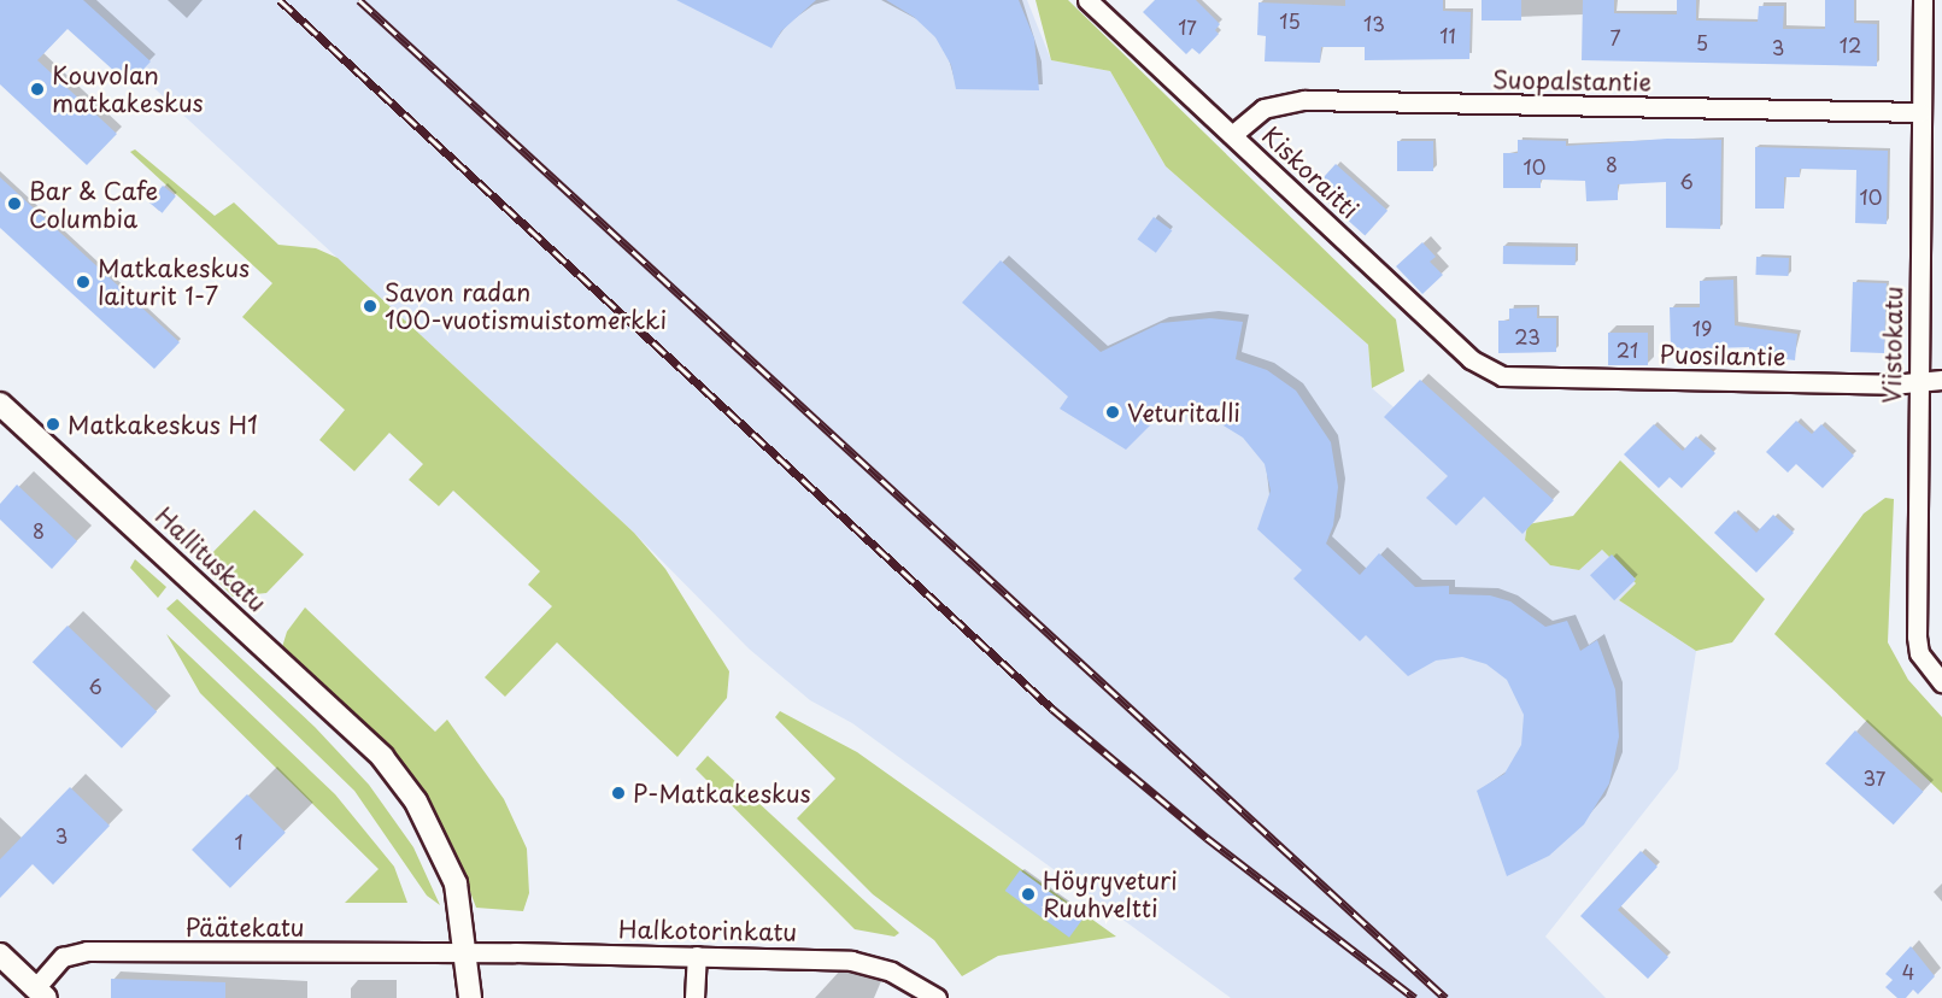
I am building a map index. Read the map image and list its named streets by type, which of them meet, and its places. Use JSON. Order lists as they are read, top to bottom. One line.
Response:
{"streets":{"street":["Suopalstantie","Kiskoraitti","Viistokatu","Puosilantie","Hallituskatu","Päätekatu","Halkotorinkatu"]},"crossings":[["Suopalstantie","Kiskoraitti"],["Suopalstantie","Viistokatu"],["Kiskoraitti","Puosilantie"],["Viistokatu","Puosilantie"],["Hallituskatu","Päätekatu"],["Hallituskatu","Halkotorinkatu"],["Päätekatu","Halkotorinkatu"]],"places":["Kouvolan matkakeskus","Bar & Cafe Columbia","Matkakeskus laiturit 1-7","Savon radan 100-vuotismuistomerkki","Veturitalli","Matkakeskus H1","P-Matkakeskus","Höyryveturi Ruuhveltti"],"house_numbers":["15","13","17","11","7","5","12","3","8","10","6","10","19","23","21","8","6","37","3","1","4"]}
